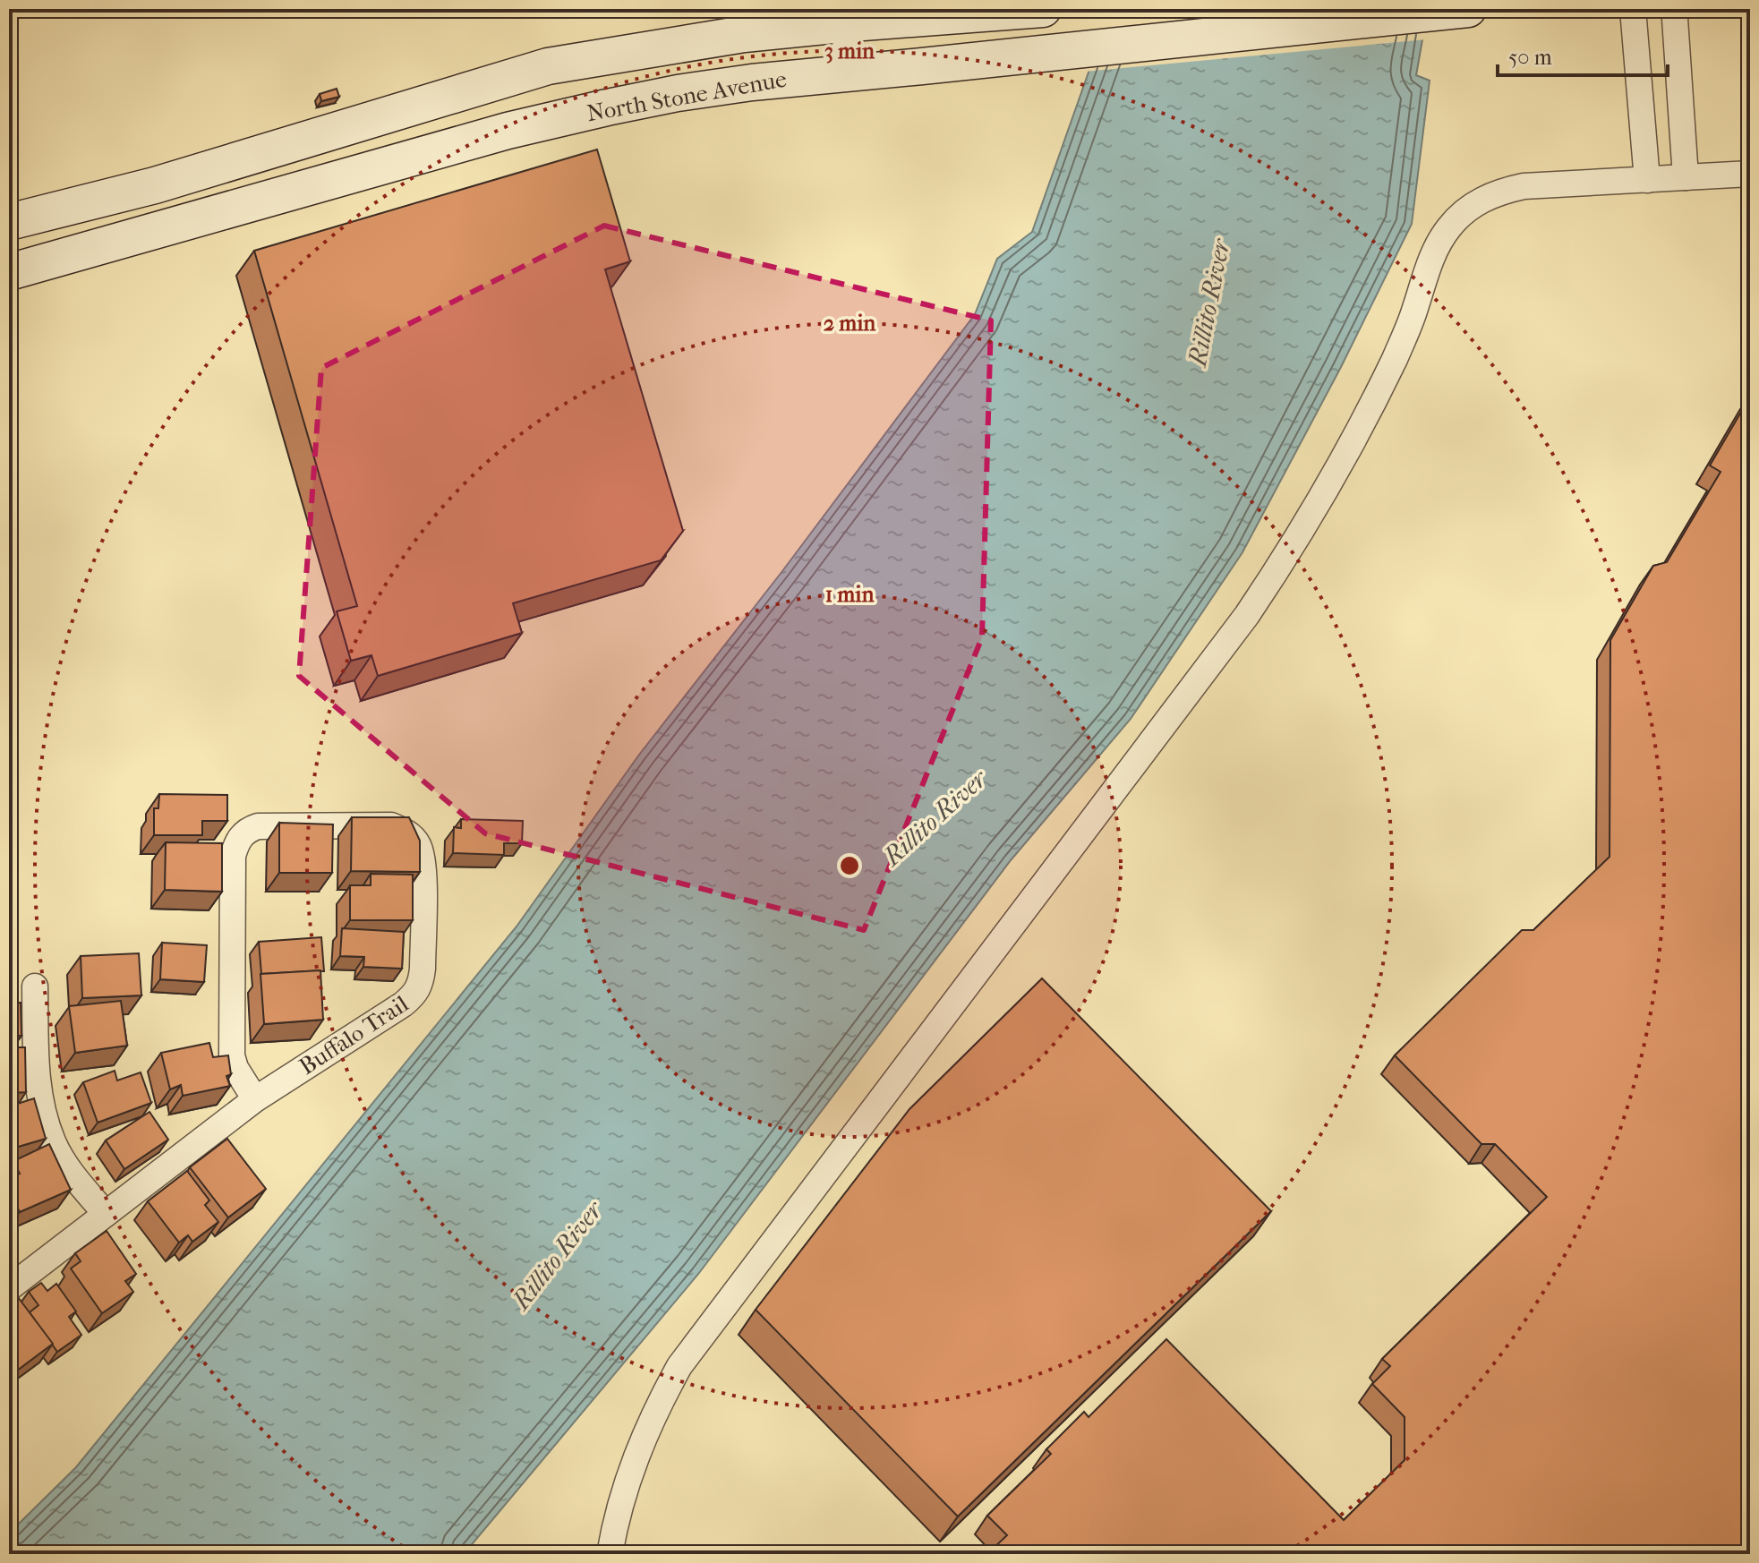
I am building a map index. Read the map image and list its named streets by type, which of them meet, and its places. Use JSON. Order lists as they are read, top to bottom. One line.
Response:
{"streets":{"main road":["North Stone Avenue"],"street":["Buffalo Trail"]},"water":["Rillito River"],"scale_bar":"50 m","rings":["3 min","2 min","1 min"]}
